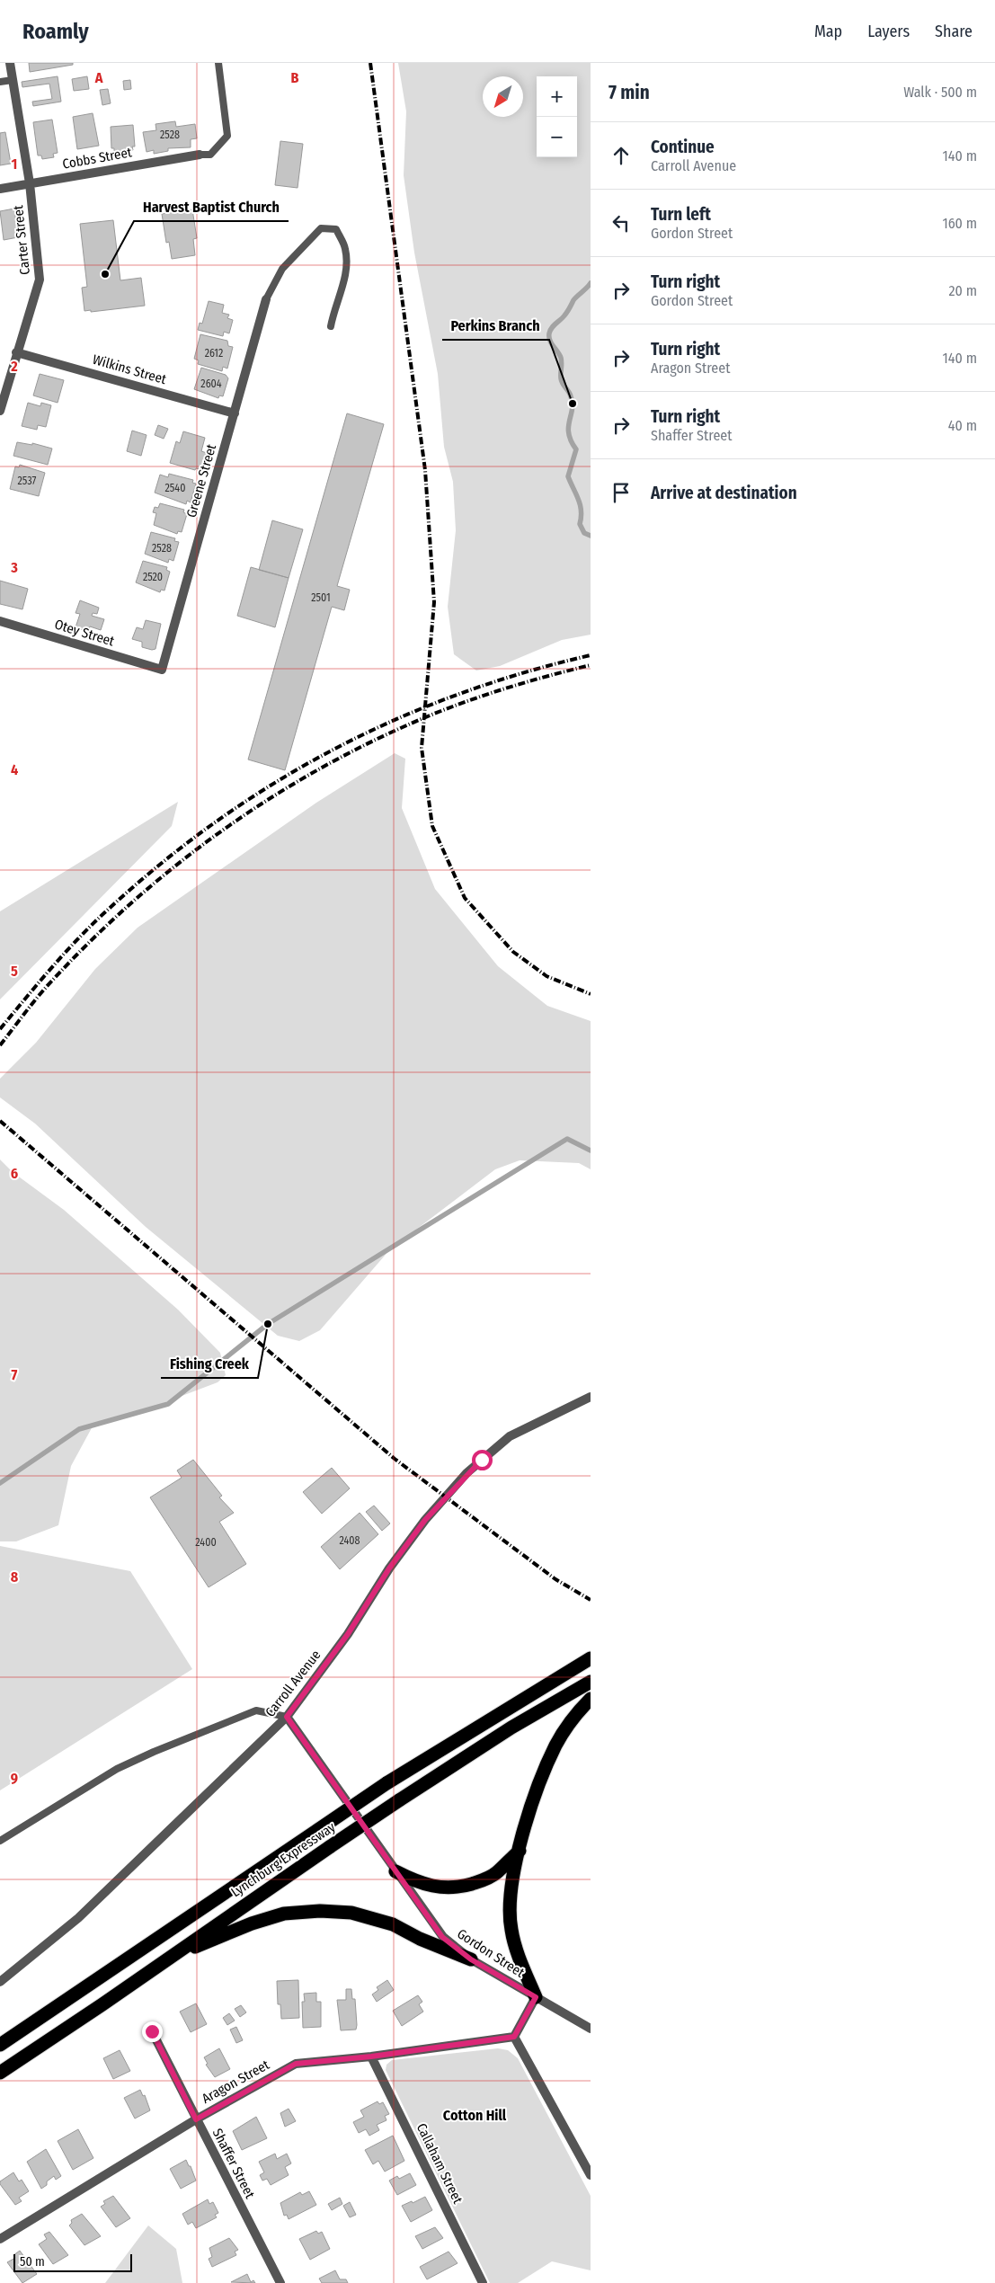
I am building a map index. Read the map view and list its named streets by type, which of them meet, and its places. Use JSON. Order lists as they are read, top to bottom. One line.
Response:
{"streets":{"highway":["Lynchburg Expressway"],"street":["Cobbs Street","Carter Street","Wilkins Street","Greene Street","Otey Street","Carroll Avenue","Gordon Street","Aragon Street","Shaffer Street","Callaham Street"]},"crossings":[["Cobbs Street","Carter Street"],["Carter Street","Wilkins Street"],["Wilkins Street","Greene Street"],["Greene Street","Otey Street"],["Carroll Avenue","Gordon Street"],["Aragon Street","Shaffer Street"],["Aragon Street","Callaham Street"]],"districts":["Cotton Hill"],"places":["Harvest Baptist Church","Perkins Branch","Fishing Creek"],"house_numbers":["2528","2612","2604","2537","2540","2528","2520","2501","2408","2400"],"scale_bar":"50 m","north":"bottom left","page":{"header":"Roamly","nav":["Map","Layers","Share"],"heading":["7 min","Walk · 500 m"],"map_buttons":["+","−"],"list":[["Continue","Carroll Avenue","140 m"],["Turn left","Gordon Street","160 m"],["Turn right","Gordon Street","20 m"],["Turn right","Aragon Street","140 m"],["Turn right","Shaffer Street","40 m"],"Arrive at destination"],"scale":"50 m"},"grid":{"columns":["A","B"],"rows":["1","2","3","4","5","6","7","8","9"]}}
